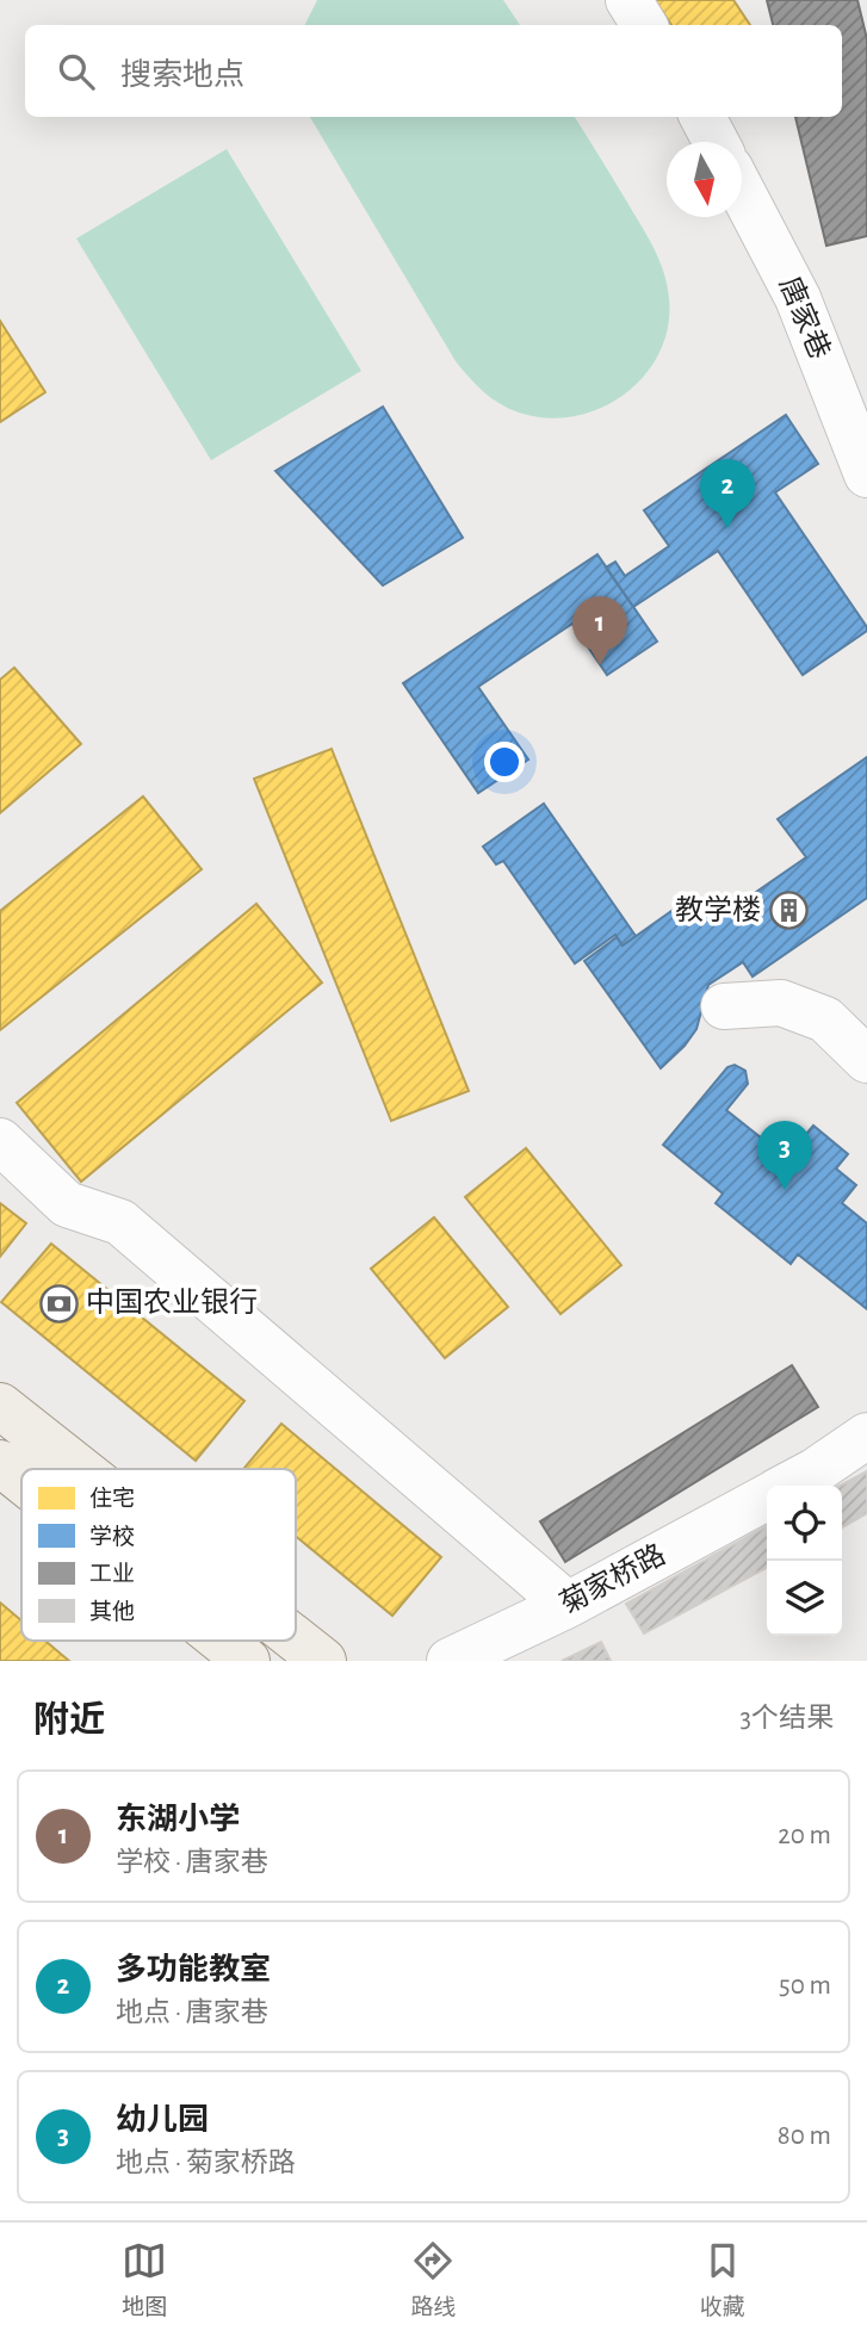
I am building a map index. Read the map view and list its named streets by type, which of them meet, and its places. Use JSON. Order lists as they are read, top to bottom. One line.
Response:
{"streets":{"street":["唐家巷","菊家桥路"]},"places":{"building":["教学楼"],"bank":["中国农业银行"]},"legend":["住宅","学校","工业","其他"],"north":"bottom","page":{"search":"搜索地点","pins":["2","1","3"],"heading":["附近","3个结果"],"list":[{"mark":"1","name":"东湖小学","note":"学校 · 唐家巷","value":"20 m"},{"mark":"2","name":"多功能教室","note":"地点 · 唐家巷","value":"50 m"},{"mark":"3","name":"幼儿园","note":"地点 · 菊家桥路","value":"80 m"}],"nav":["地图","路线","收藏"]}}
